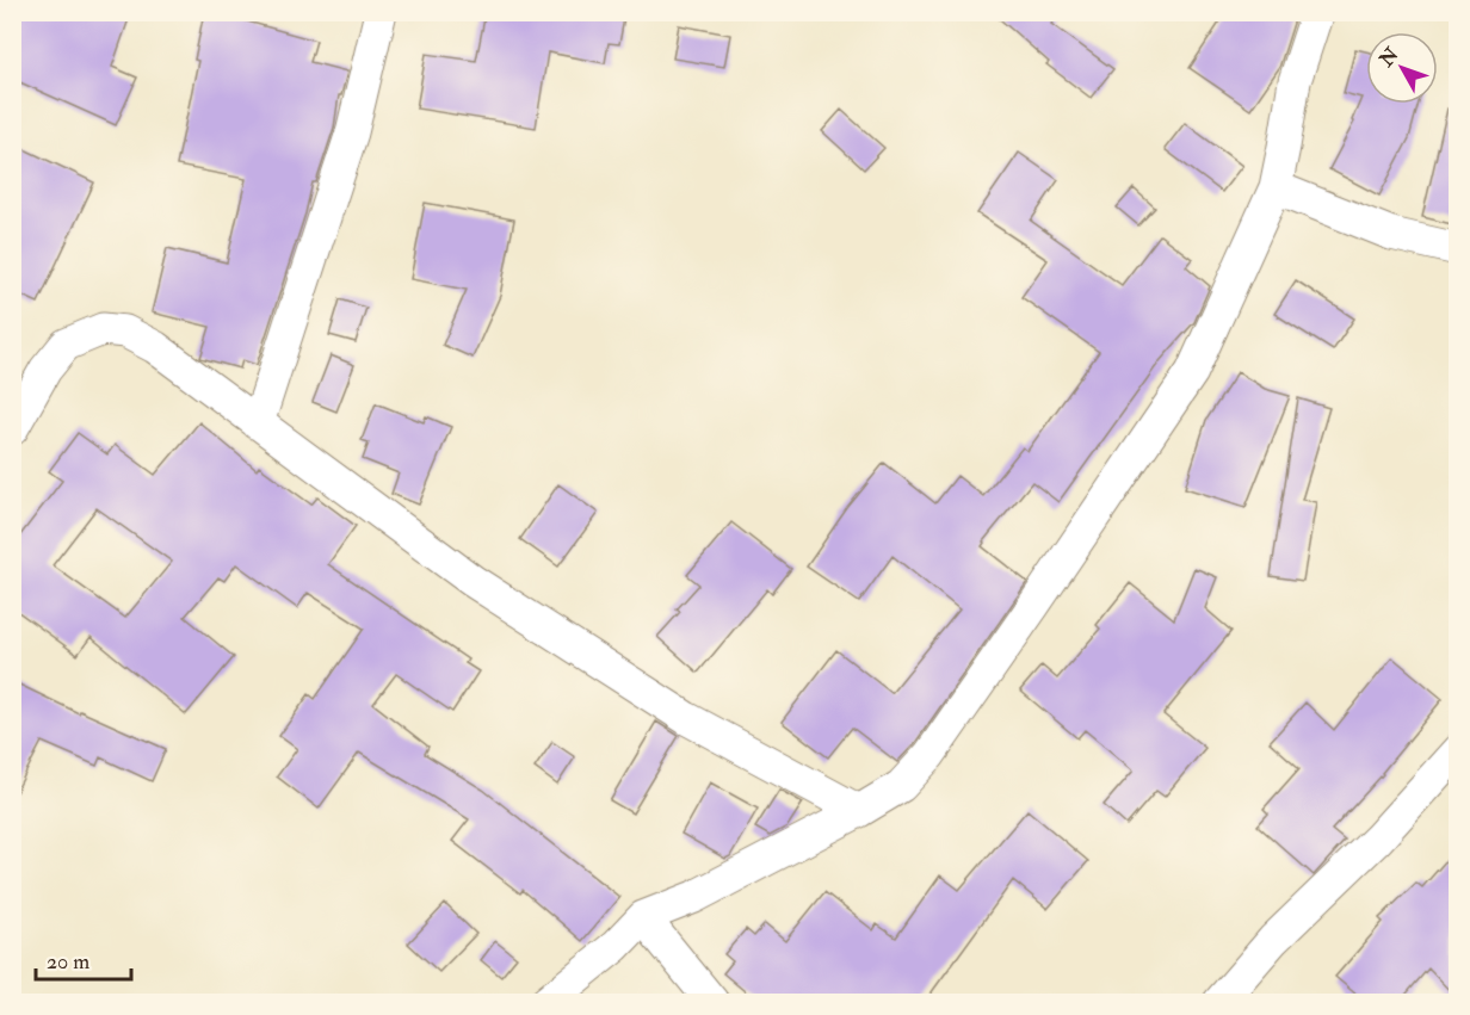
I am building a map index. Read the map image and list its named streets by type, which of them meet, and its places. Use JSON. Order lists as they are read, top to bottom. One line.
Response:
{"scale_bar":"20 m","north":"top left"}
